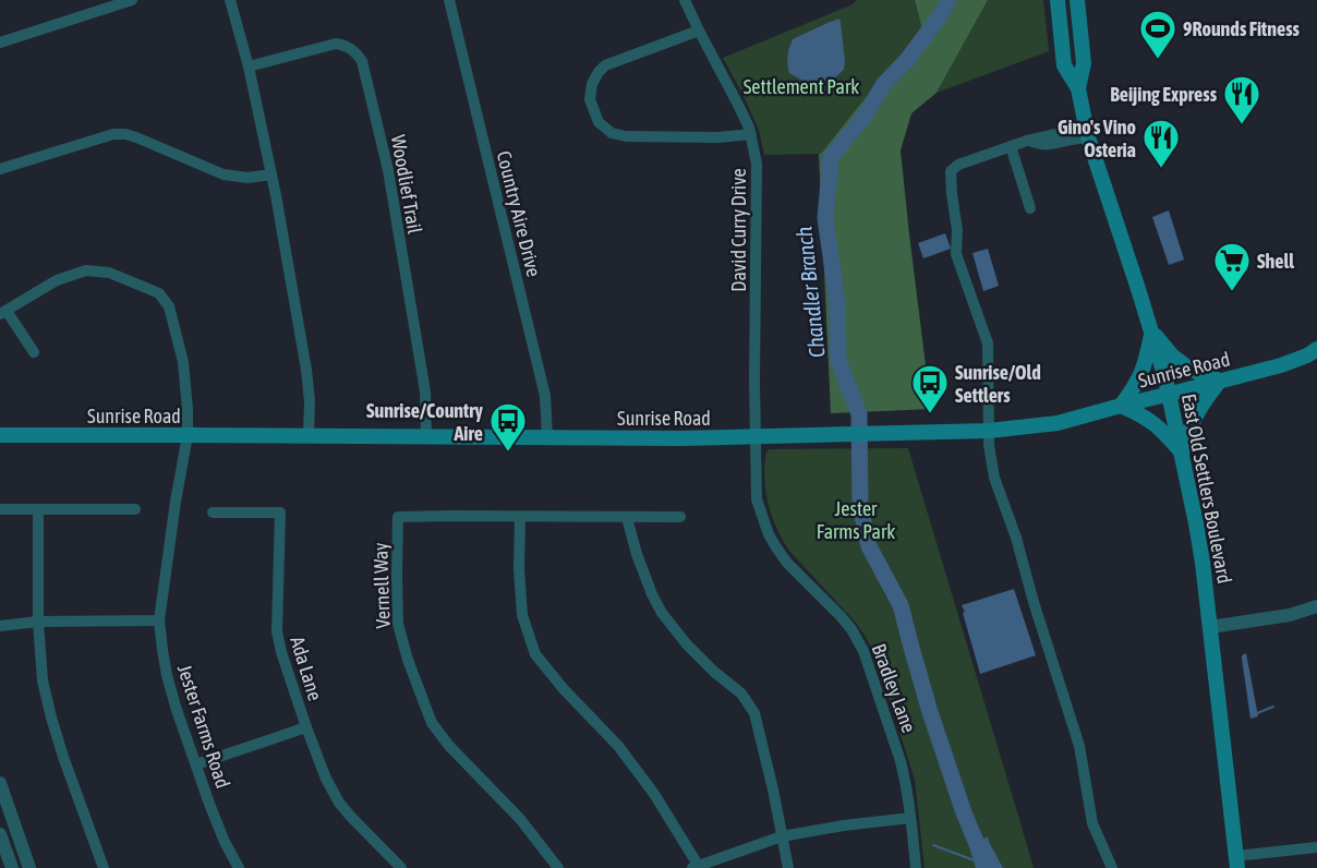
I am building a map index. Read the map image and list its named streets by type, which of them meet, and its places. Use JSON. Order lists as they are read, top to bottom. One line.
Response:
{"streets":{"main road":["Sunrise Road","East Old Settlers Boulevard"],"street":["Woodlief Trail","Country Aire Drive","David Curry Drive","Vernell Way","Ada Lane","Bradley Lane","Jester Farms Road"]},"crossings":[["Woodlief Trail","Sunrise Road"],["Country Aire Drive","Sunrise Road"],["David Curry Drive","Sunrise Road"],["David Curry Drive","Bradley Lane"],["Sunrise Road","East Old Settlers Boulevard"],["Sunrise Road","Bradley Lane"],["Sunrise Road","Jester Farms Road"]],"water":["Chandler Branch"],"parks":["Settlement Park","Jester Farms Park"],"places":{"sports":["9Rounds Fitness"],"restaurant":["Beijing Express","Gino's Vino Osteria"],"supermarket":["Shell"],"bus stop":["Sunrise/Old Settlers","Sunrise/Country Aire"]}}
